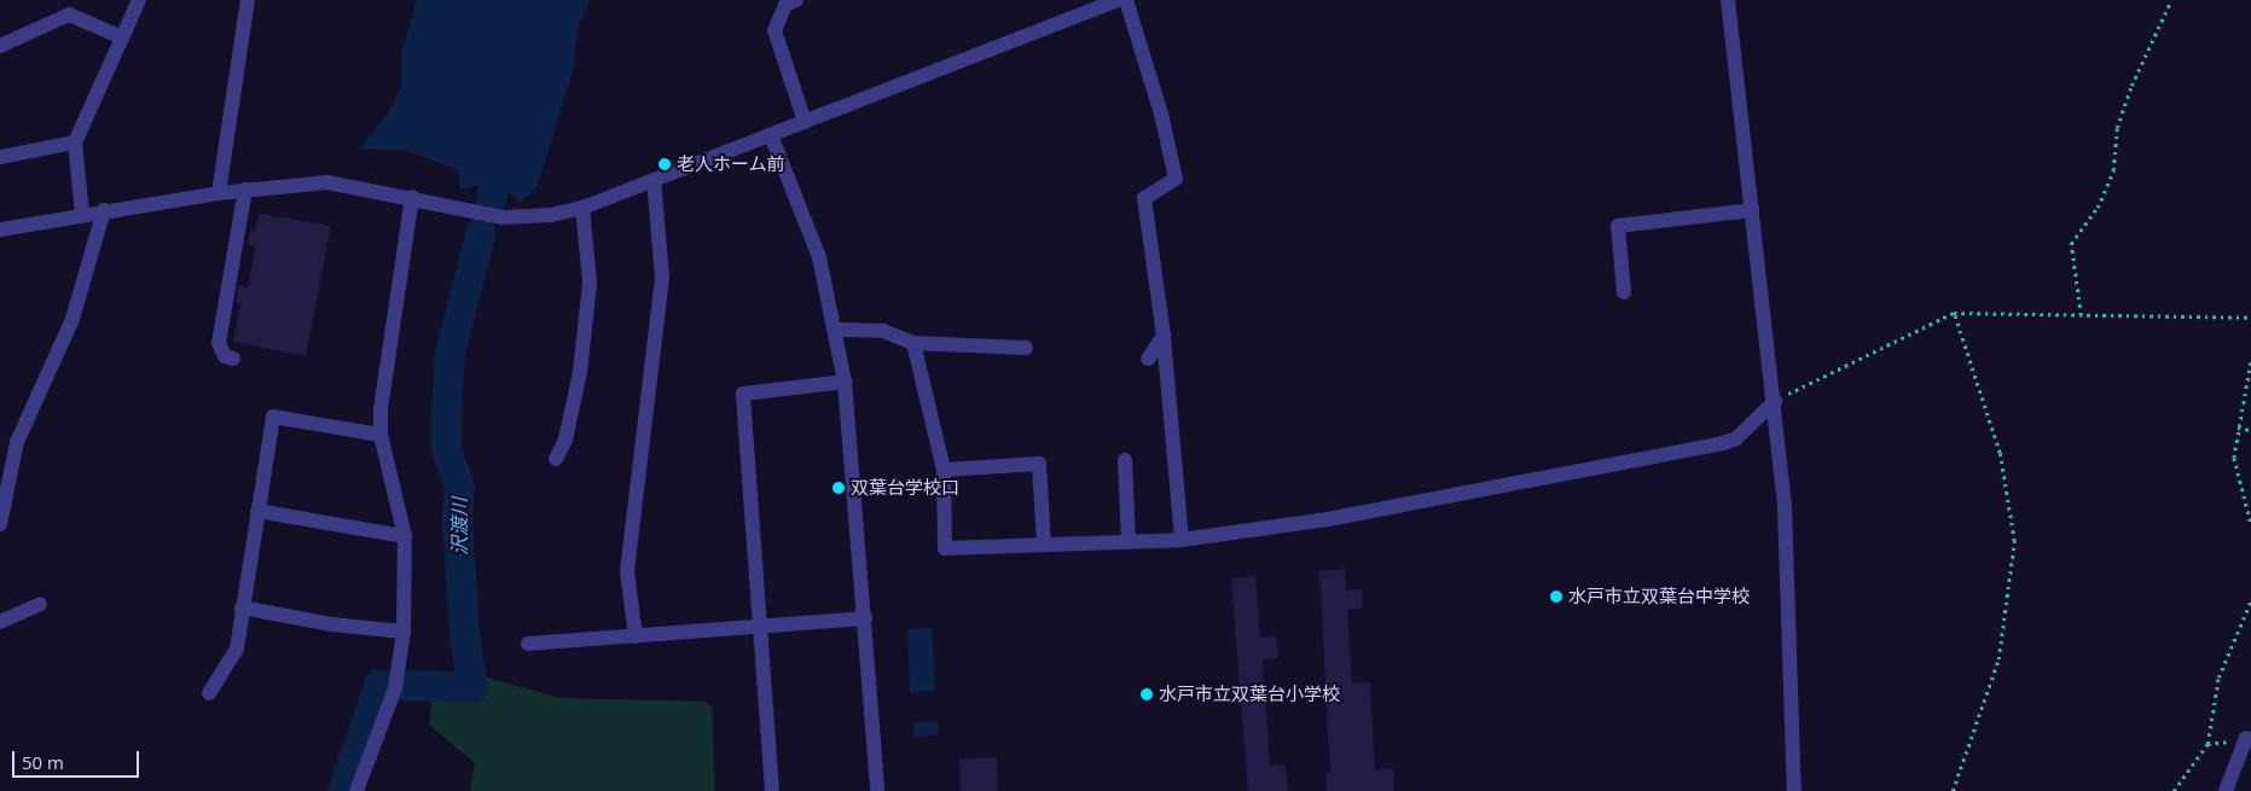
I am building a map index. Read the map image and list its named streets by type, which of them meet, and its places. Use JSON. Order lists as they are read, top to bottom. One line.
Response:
{"water":["沢渡川"],"places":["老人ホーム前","双葉台学校口","水戸市立双葉台中学校","水戸市立双葉台小学校"],"scale_bar":"50 m"}
